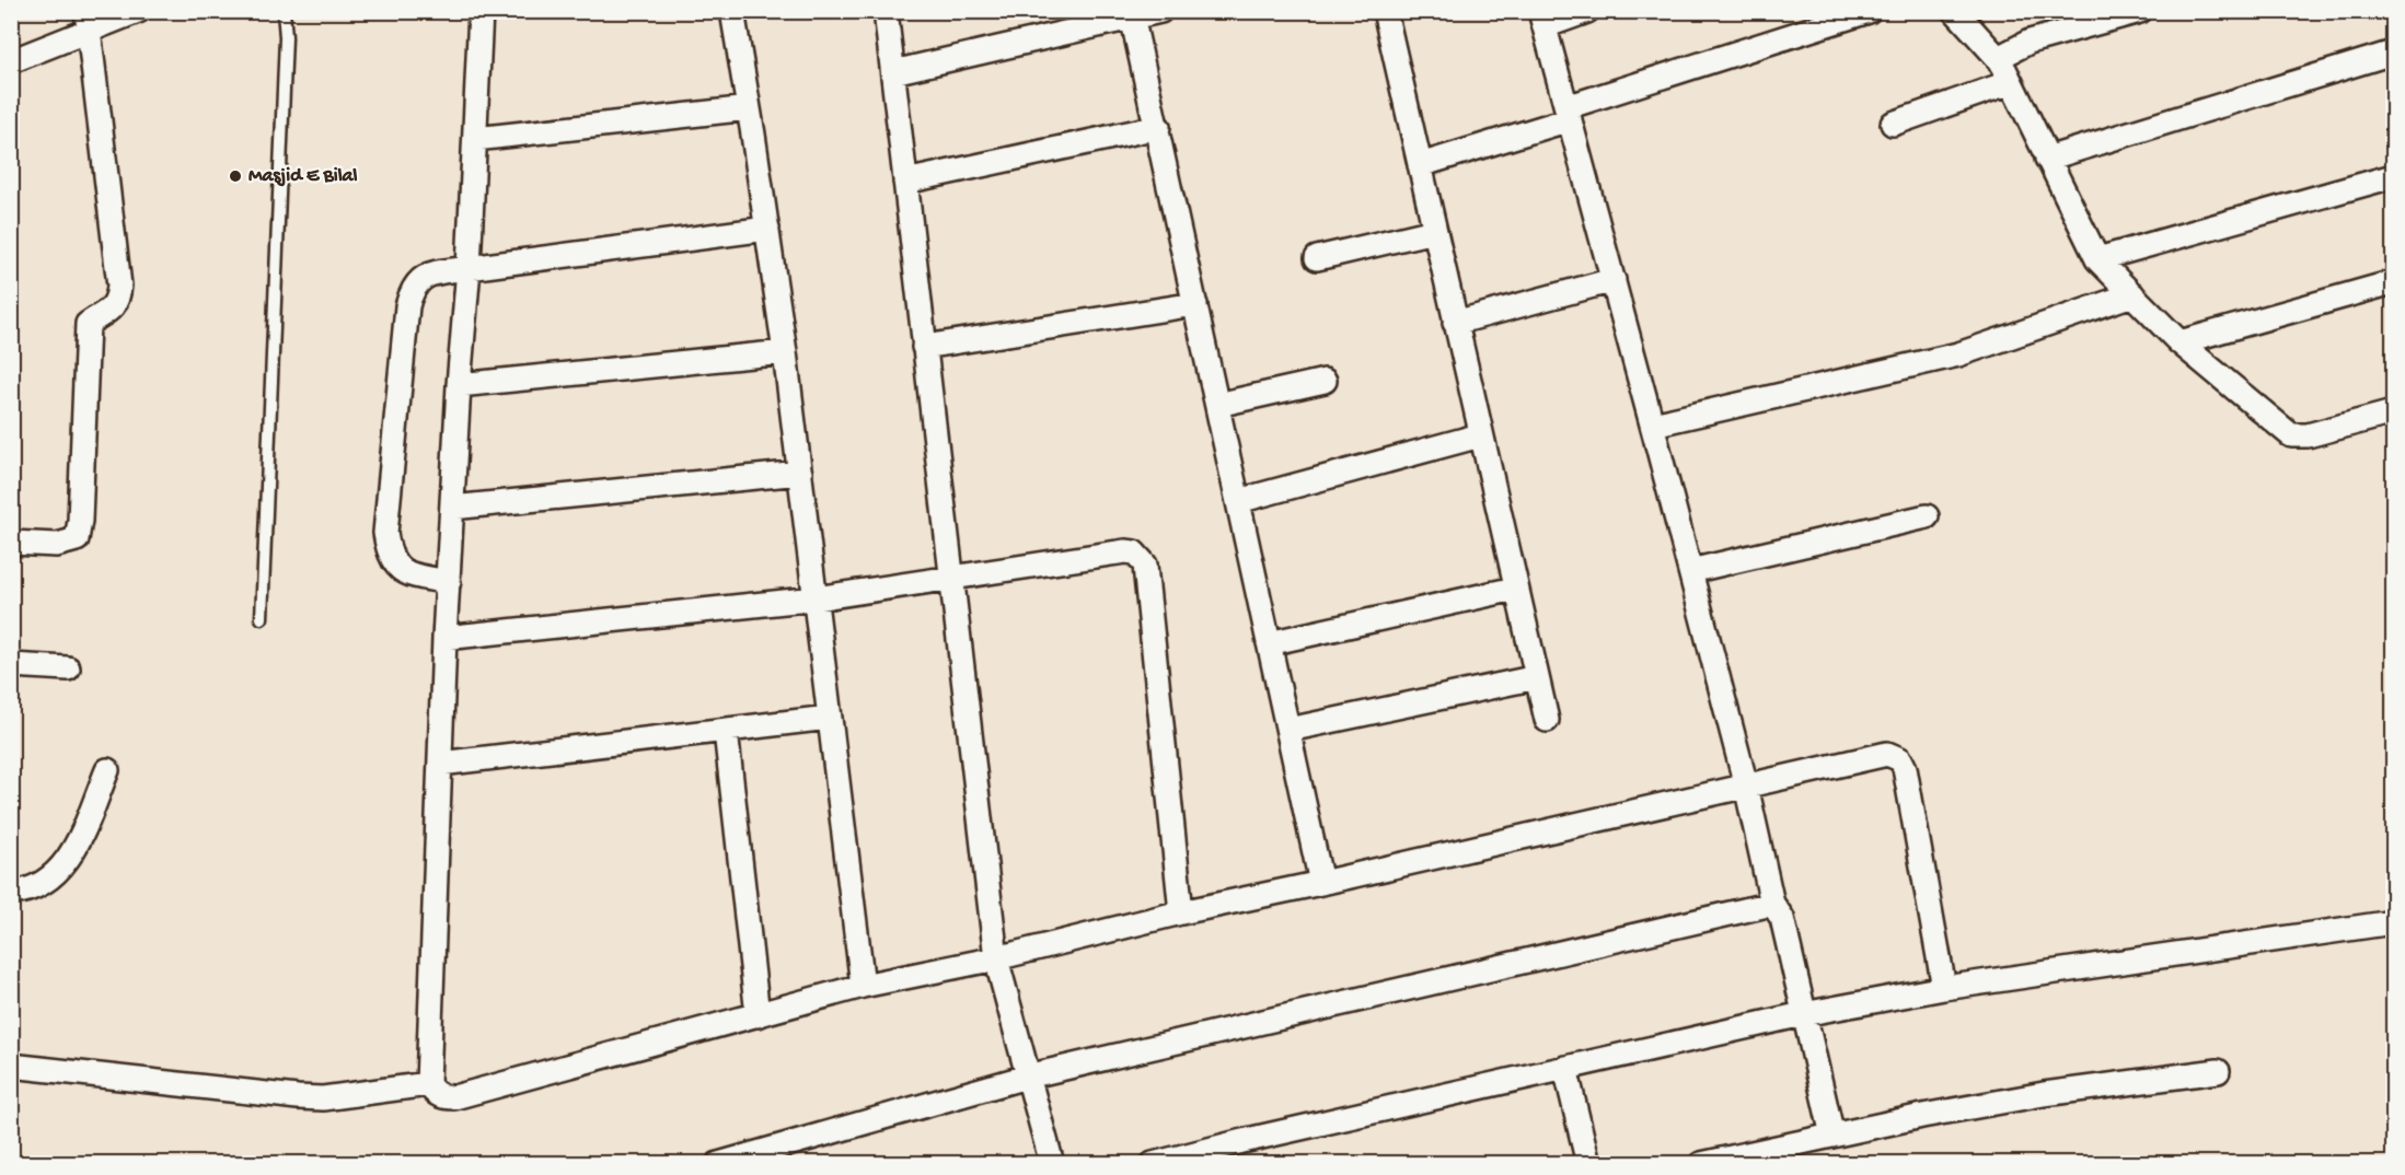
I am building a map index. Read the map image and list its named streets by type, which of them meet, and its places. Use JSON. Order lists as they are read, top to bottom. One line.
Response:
{"places":["Masjid E Bilal"]}
